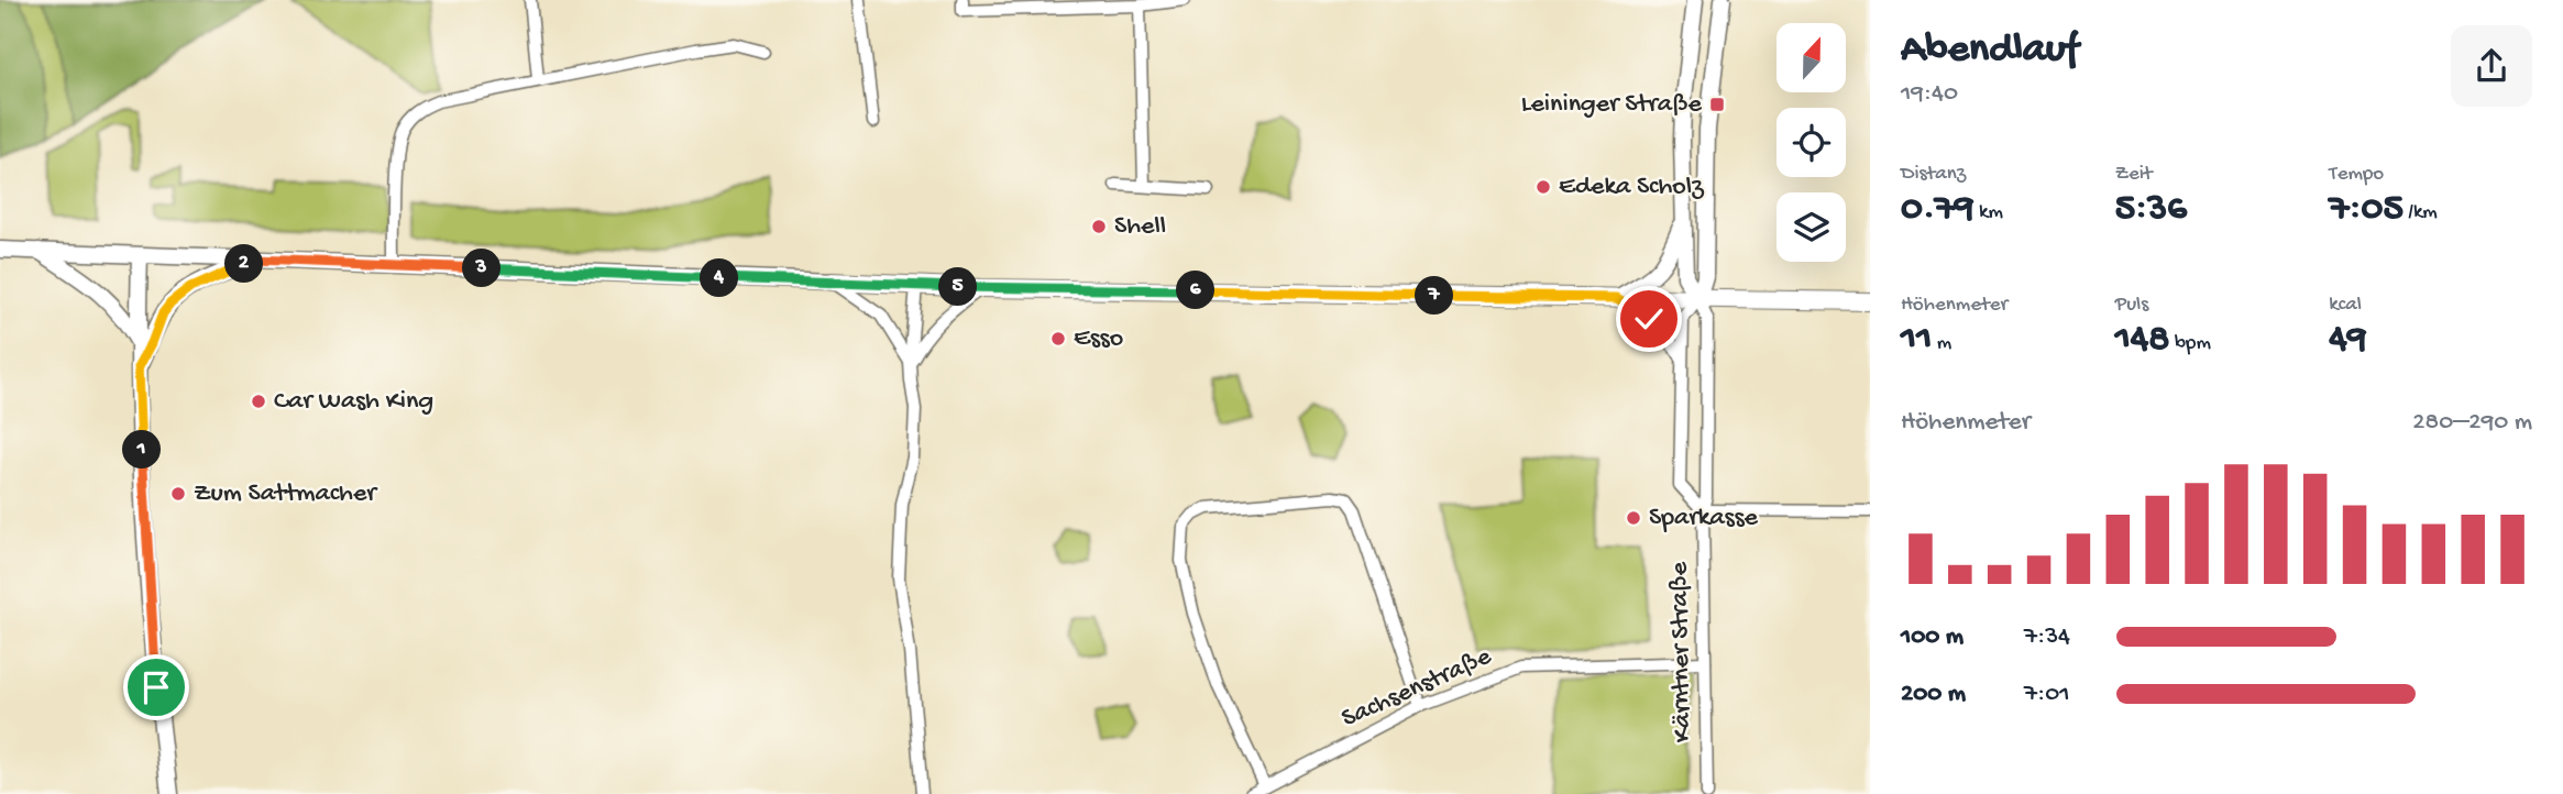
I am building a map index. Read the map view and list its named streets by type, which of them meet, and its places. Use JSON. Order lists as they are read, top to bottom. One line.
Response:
{"streets":{"street":["Kärntner Straße","Sachsenstraße"]},"crossings":[["Kärntner Straße","Sachsenstraße"]],"places":{"transit":["Leininger Straße"],"other":["Edeka Scholz","Shell","Esso","Car Wash King","Zum Sattmacher","Sparkasse"]},"north":"top","page":{"heading":["Abendlauf","19:40"],"stats":[["Distanz","0.79 km"],["Zeit","5:36"],["Tempo","7:05 /km"],["Höhenmeter","11 m"],["Puls","148 bpm"],["kcal","49"]],"pins":["2","3","4","5","6","7","1"],"chart":["Höhenmeter","280–290 m"],"list":[{"name":"100 m","note":"7:34"},{"name":"200 m","note":"7:01"}]}}
